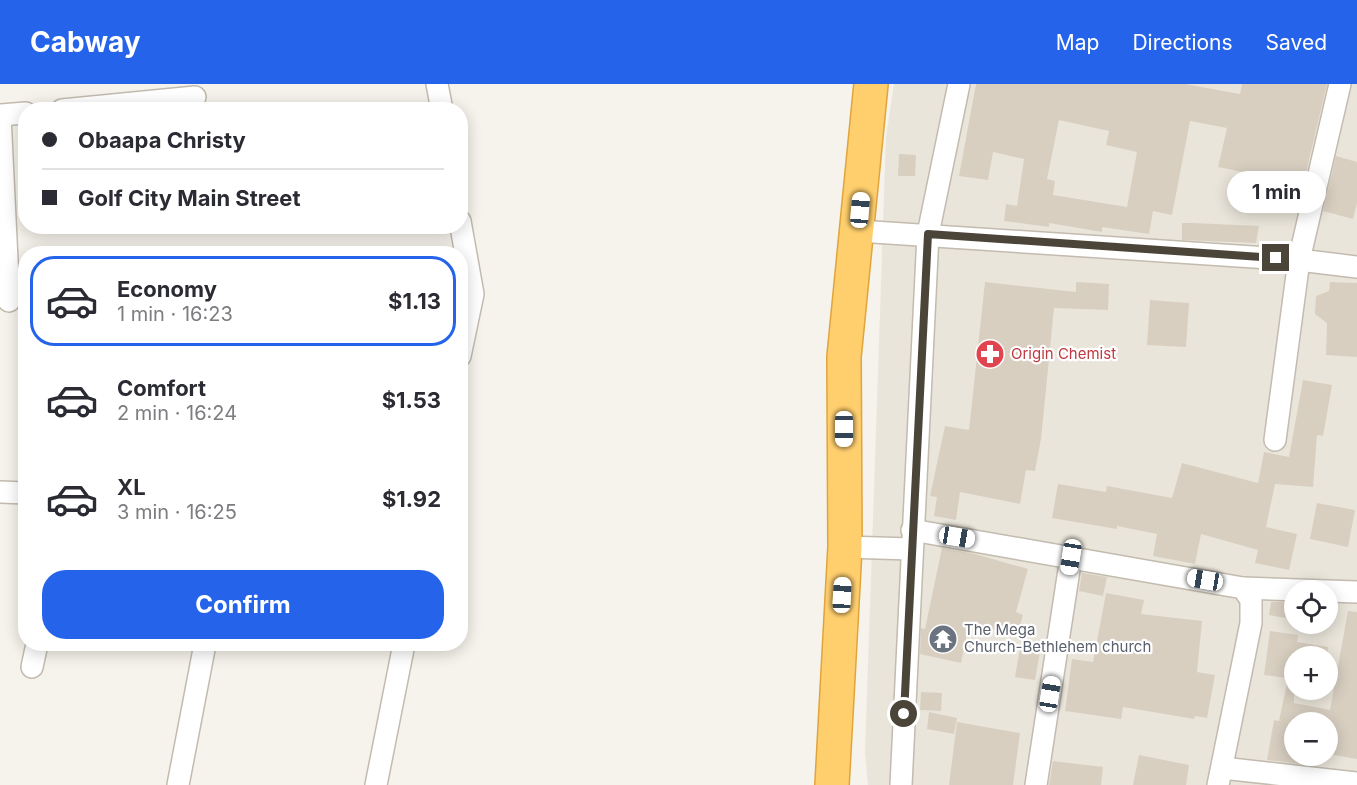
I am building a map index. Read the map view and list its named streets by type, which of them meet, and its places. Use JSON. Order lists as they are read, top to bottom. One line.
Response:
{"places":{"pharmacy":["Origin Chemist"],"temple":["The Mega Church-Bethlehem church"]},"page":{"header":"Cabway","nav":["Map","Directions","Saved"],"banner":["Obaapa Christy","Golf City Main Street"],"bubble":"1 min","list":[{"name":"Economy","note":"1 min · 16:23","value":"$1.13"},{"name":"Comfort","note":"2 min · 16:24","value":"$1.53"},{"name":"XL","note":"3 min · 16:25","value":"$1.92"}],"buttons":"Confirm","map_buttons":["+","−"]}}
